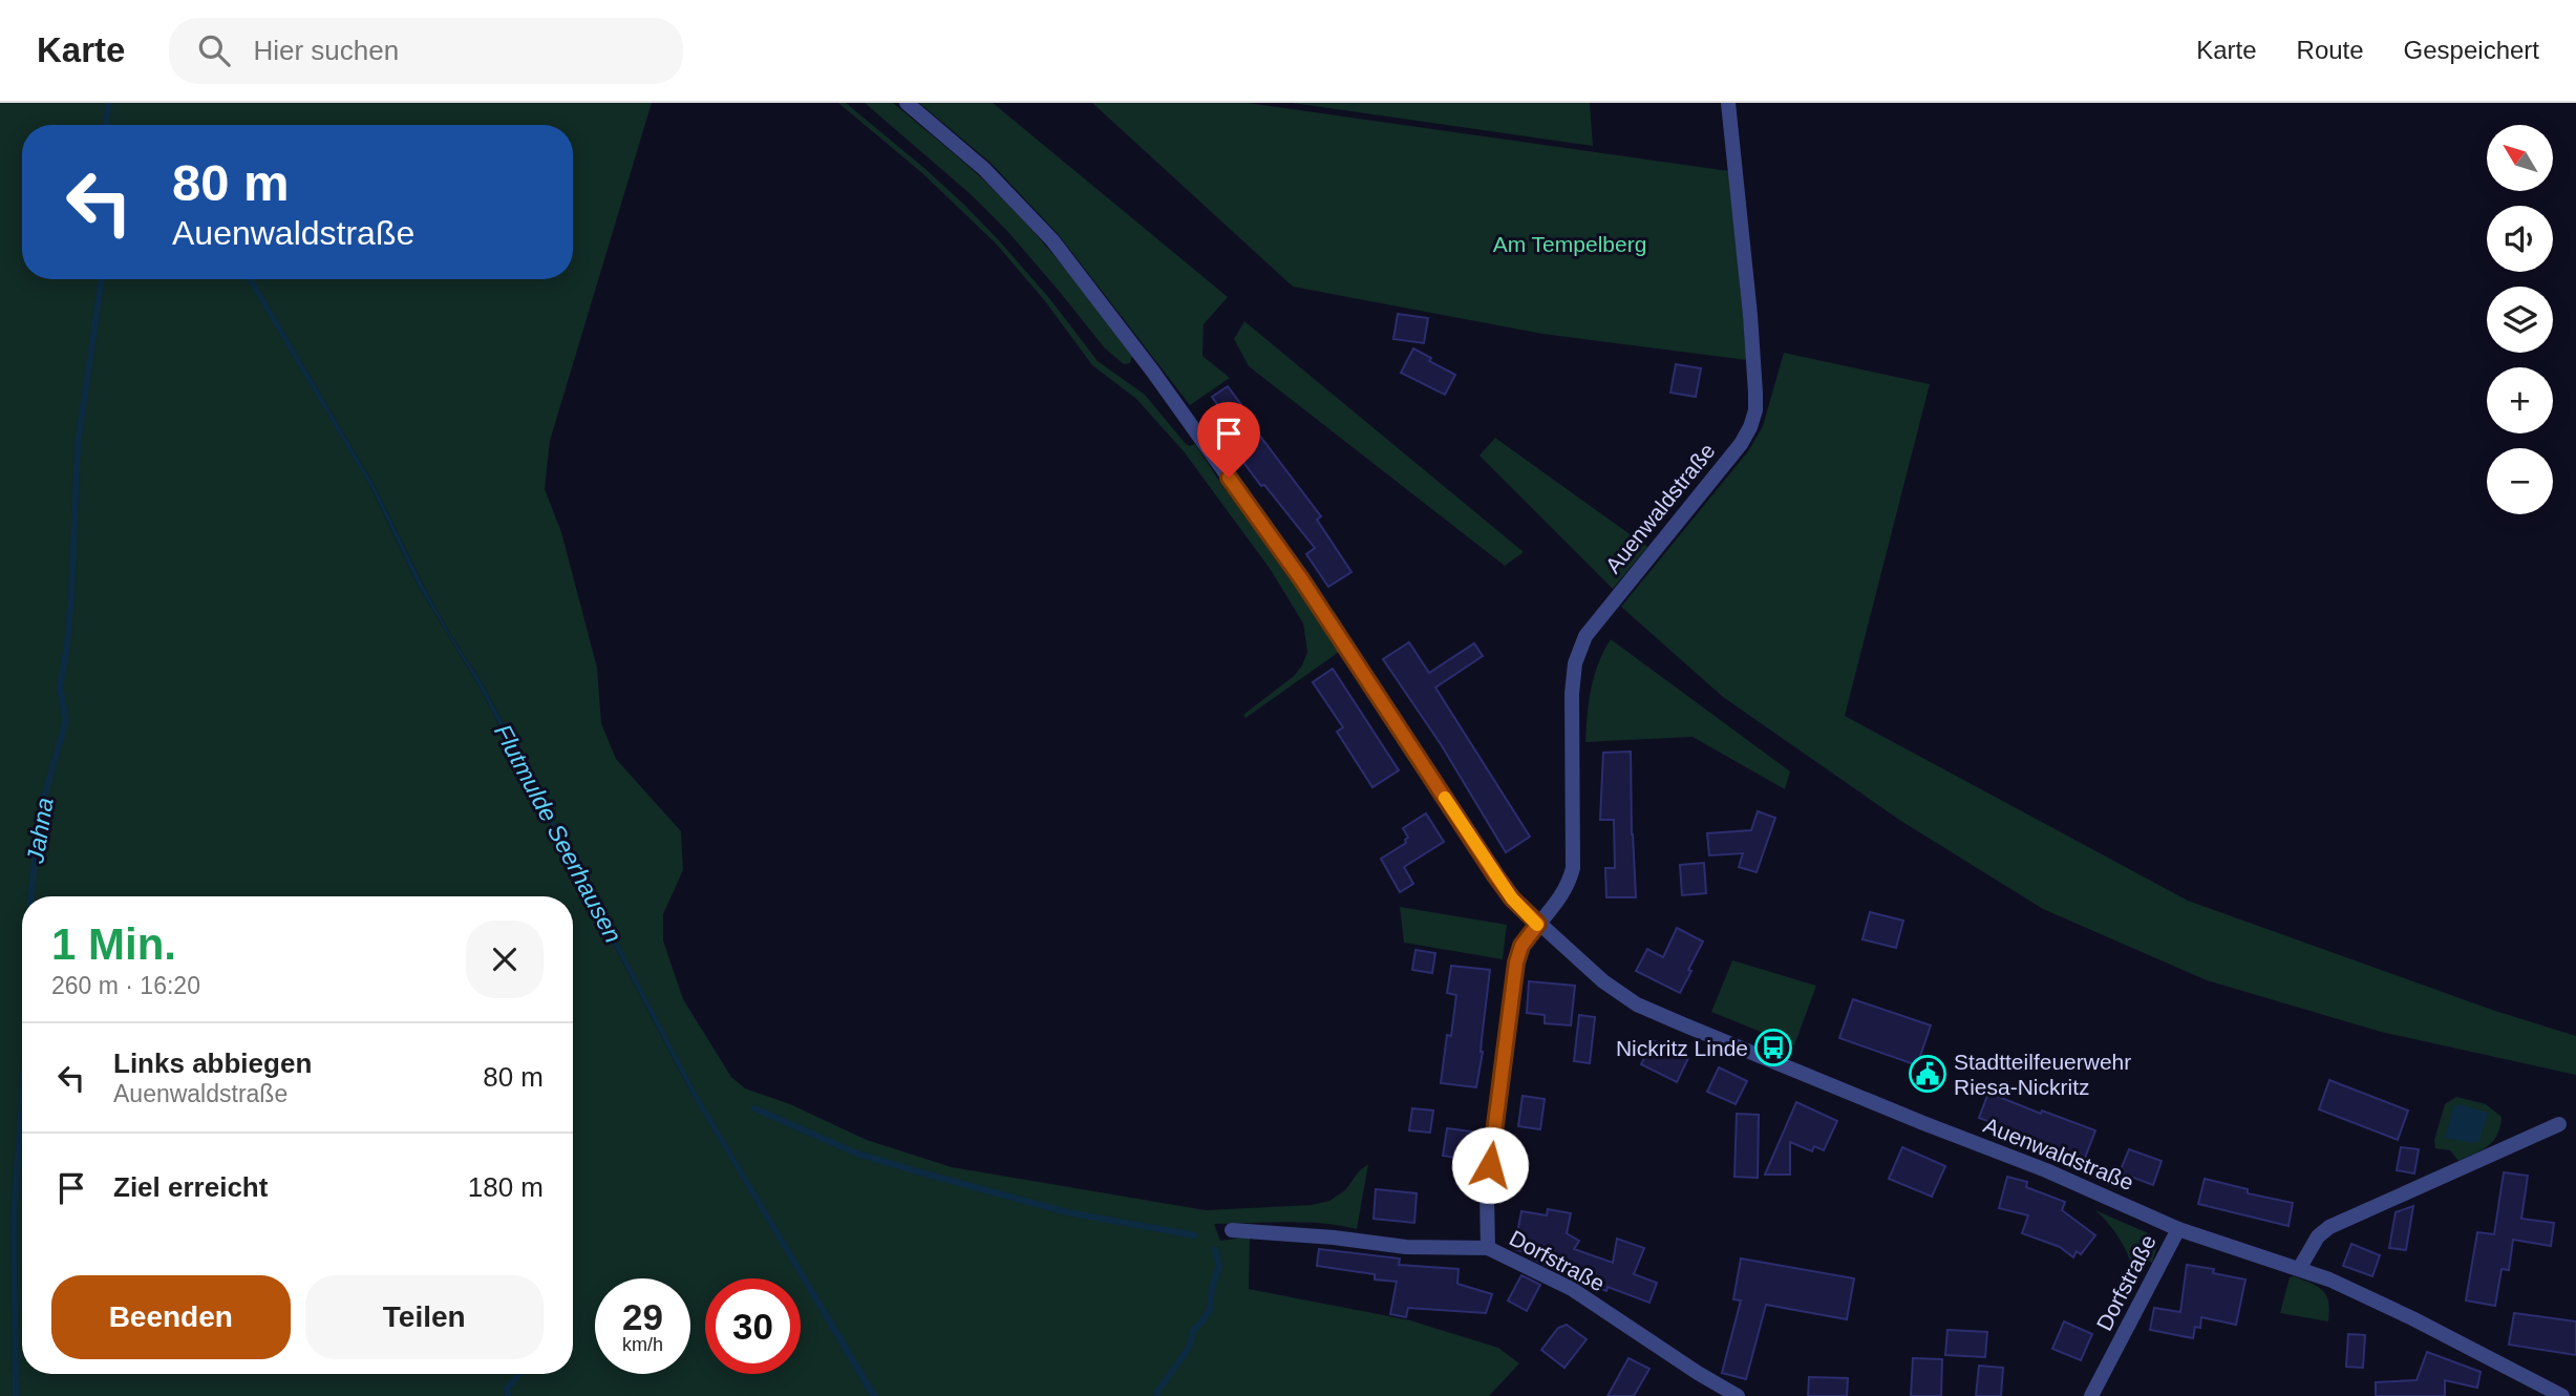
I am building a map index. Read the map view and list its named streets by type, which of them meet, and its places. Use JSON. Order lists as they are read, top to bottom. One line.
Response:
{"streets":{"street":["Auenwaldstraße","Dorfstraße"]},"crossings":[["Auenwaldstraße","Dorfstraße"]],"water":["Jahna","Flutmulde Seerhausen"],"parks":["Am Tempelberg"],"places":{"bus stop":["Nickritz Linde"],"public building":["Stadtteilfeuerwehr Riesa-Nickritz"]},"north":"top left","page":{"header":"Karte","search":"Hier suchen","nav":["Karte","Route","Gespeichert"],"map_buttons":["+","−"],"turn":["80 m","Auenwaldstraße"],"heading":["1 Min.","260 m · 16:20"],"list":[{"name":"Links abbiegen","note":"Auenwaldstraße","value":"80 m"},{"name":"Ziel erreicht","value":"180 m"}],"buttons":["Beenden","Teilen"],"speed":"29 km/h","limit":"30"}}
